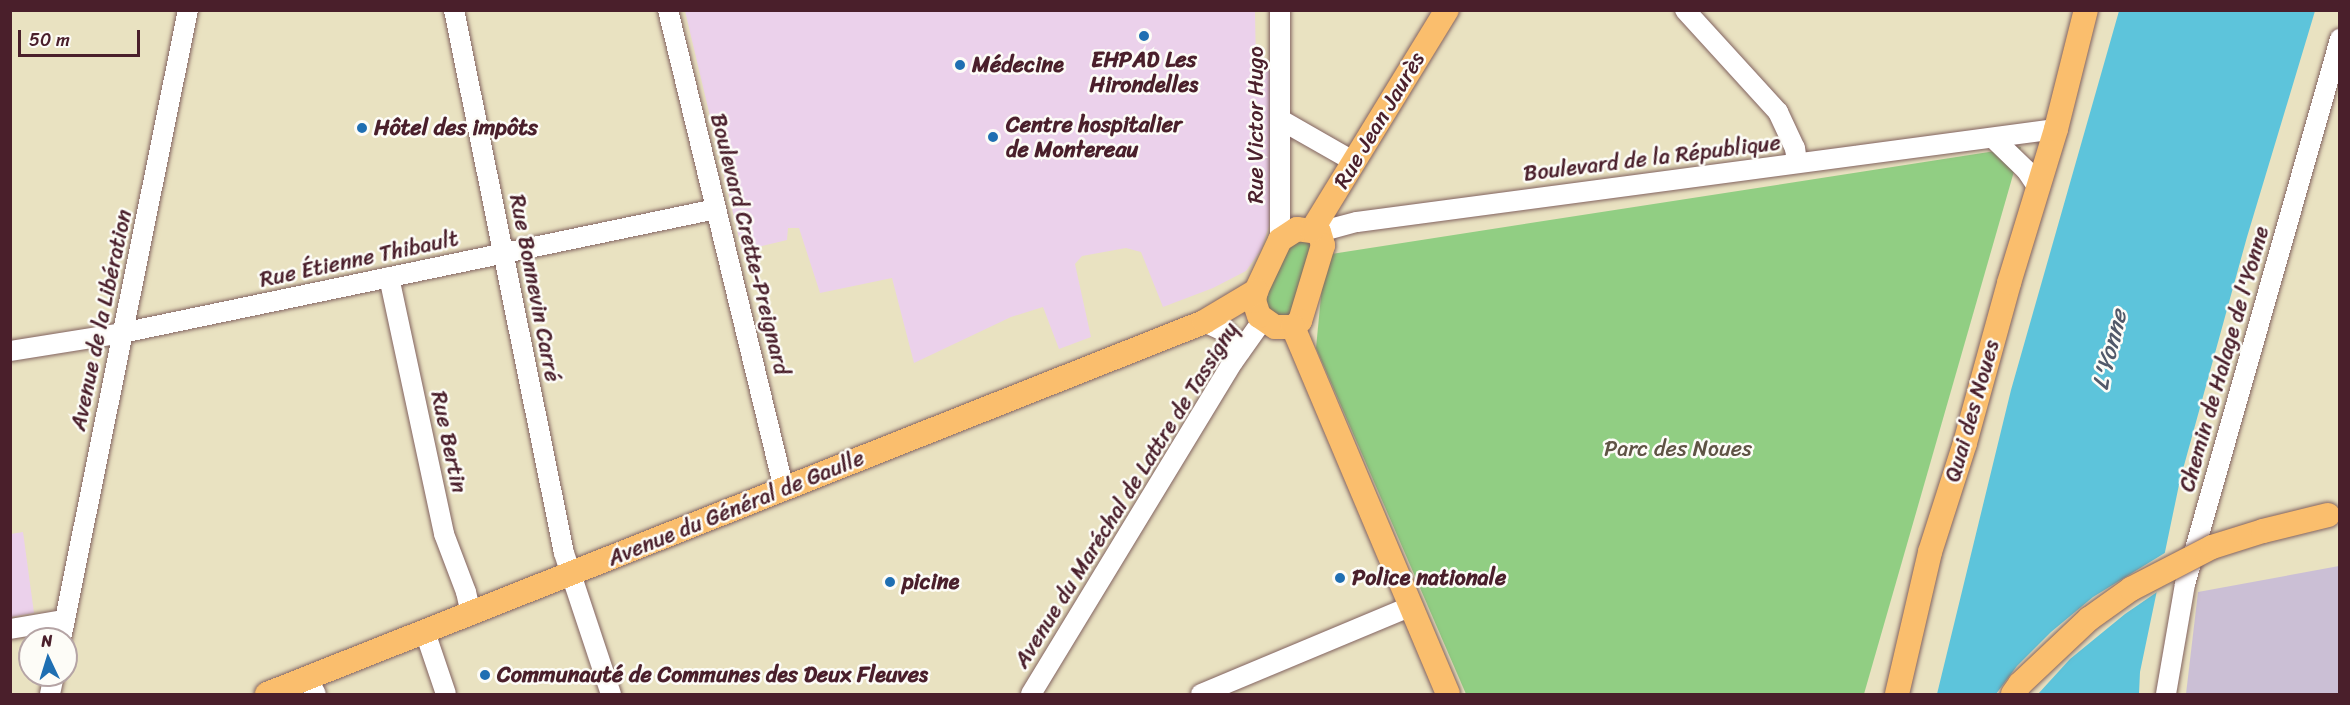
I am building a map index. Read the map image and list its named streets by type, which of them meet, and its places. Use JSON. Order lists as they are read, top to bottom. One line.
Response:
{"streets":{"main road":["Rue Jean Jaurès","Quai des Noues","Avenue du Général de Gaulle"],"street":["Rue Victor Hugo","Boulevard de la République","Boulevard Crette-Preignard","Rue Étienne Thibault","Rue Bonnevin Carré","Avenue de la Libération","Chemin de Halage de l'Yonne","Rue Bertin","Avenue du Maréchal de Lattre de Tassigny"]},"crossings":[["Rue Jean Jaurès","Boulevard de la République"],["Boulevard de la République","Quai des Noues"],["Boulevard Crette-Preignard","Rue Étienne Thibault"],["Boulevard Crette-Preignard","Avenue du Général de Gaulle"],["Rue Étienne Thibault","Rue Bonnevin Carré"],["Rue Étienne Thibault","Avenue de la Libération"],["Rue Étienne Thibault","Rue Bertin"],["Rue Bonnevin Carré","Avenue du Général de Gaulle"],["Rue Bertin","Avenue du Général de Gaulle"],["Avenue du Maréchal de Lattre de Tassigny","Avenue du Général de Gaulle"]],"water":["L'Yonne"],"parks":["Parc des Noues"],"places":["EHPAD Les Hirondelles","Médecine","Hôtel des impôts","Centre hospitalier de Montereau","Police nationale","picine","Communauté de Communes des Deux Fleuves"],"scale_bar":"50 m","north":"top"}
